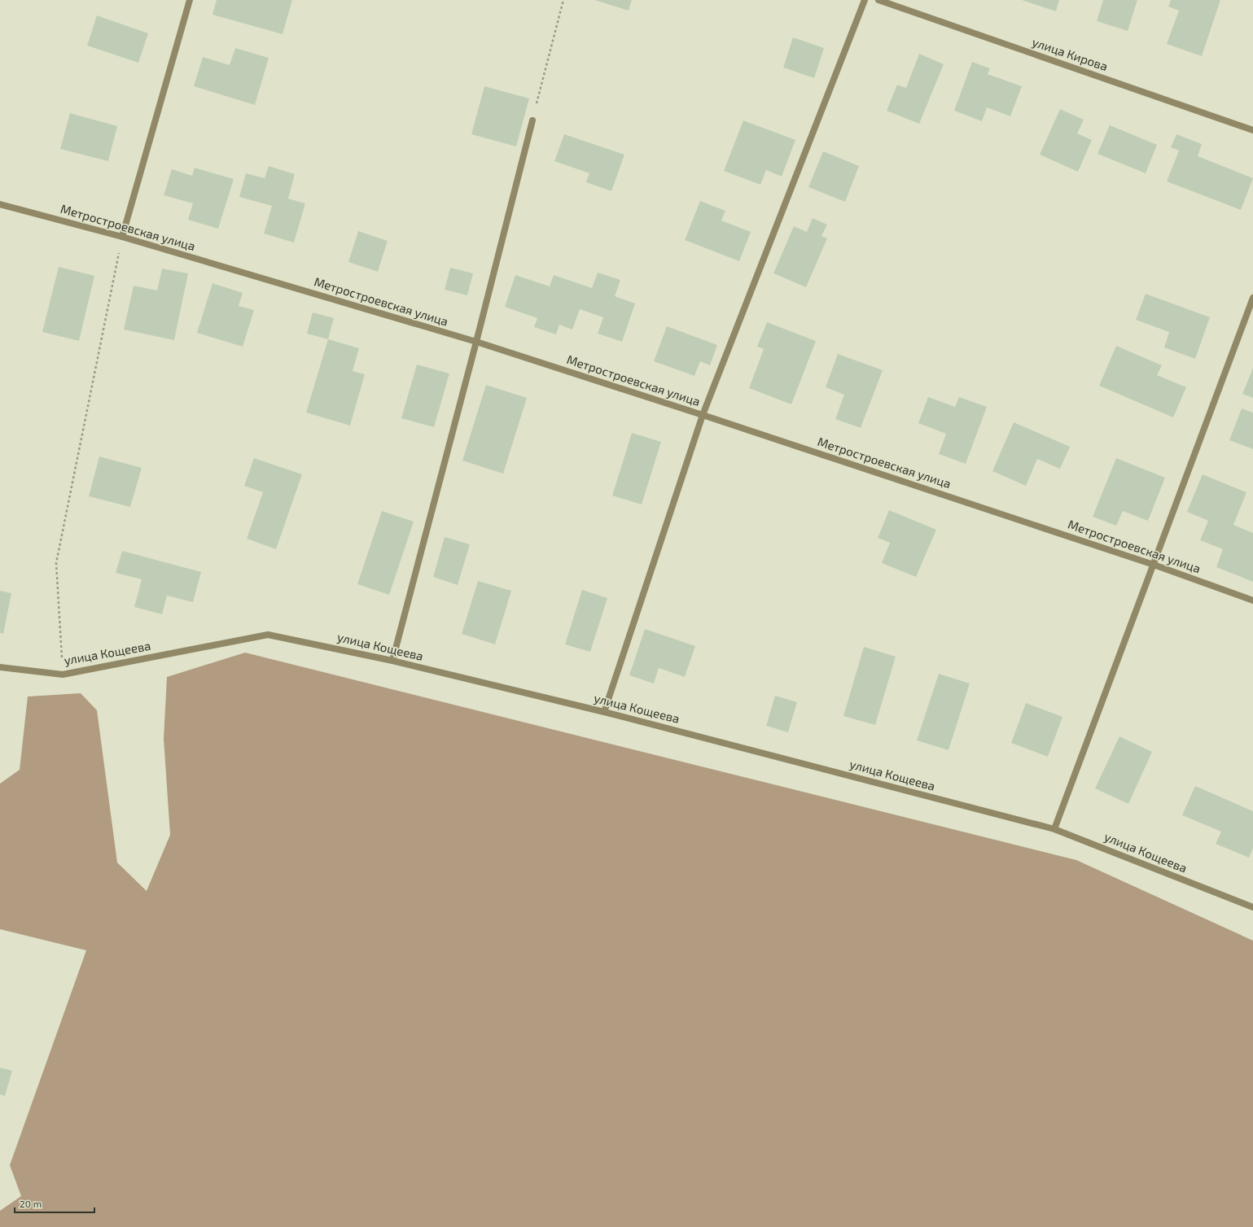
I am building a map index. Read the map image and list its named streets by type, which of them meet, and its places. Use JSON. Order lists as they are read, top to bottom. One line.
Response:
{"streets":{"street":["улица Кирова","Метростроевская улица","улица Кощеева"]},"scale_bar":"20 m"}
